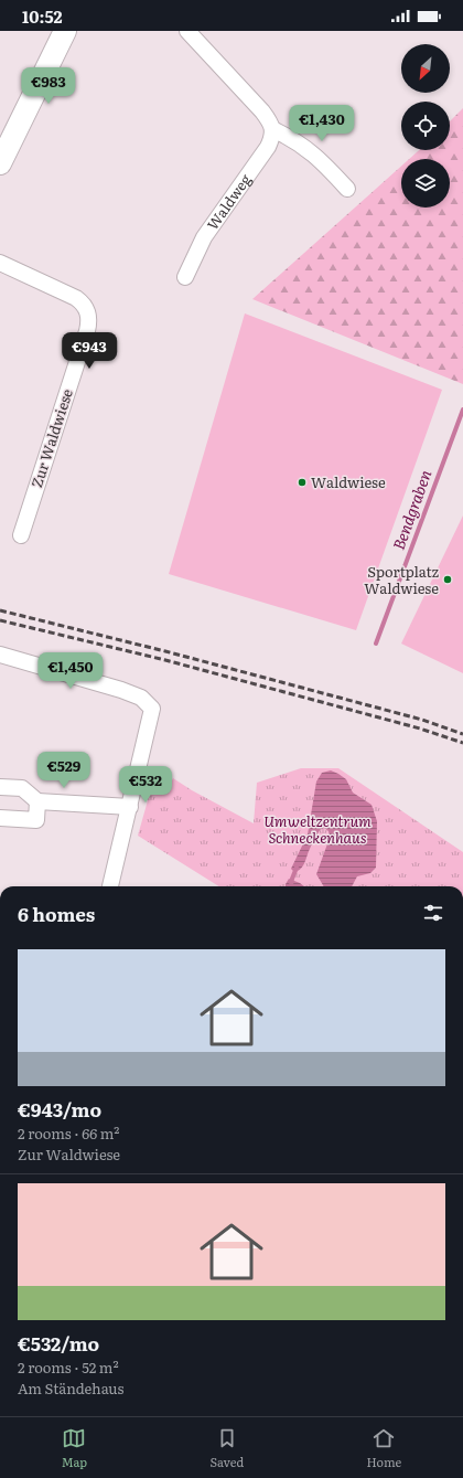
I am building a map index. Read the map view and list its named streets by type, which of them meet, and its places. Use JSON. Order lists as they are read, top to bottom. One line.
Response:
{"streets":{"street":["Waldweg","Zur Waldwiese"]},"water":["Bendgraben"],"parks":["Umweltzentrum Schneckenhaus"],"places":["Waldwiese","Sportplatz Waldwiese"],"north":"bottom left","page":{"status":"10:52","price":["€983","€1,430","€943","€1,450","€529","€532"],"heading":"6 homes","list":[{"name":"€943/mo","note":"2 rooms · 66 m² · Zur Waldwiese"},{"name":"€532/mo","note":"2 rooms · 52 m² · Am Ständehaus"}],"tabs":["Map","Saved","Home"]}}
